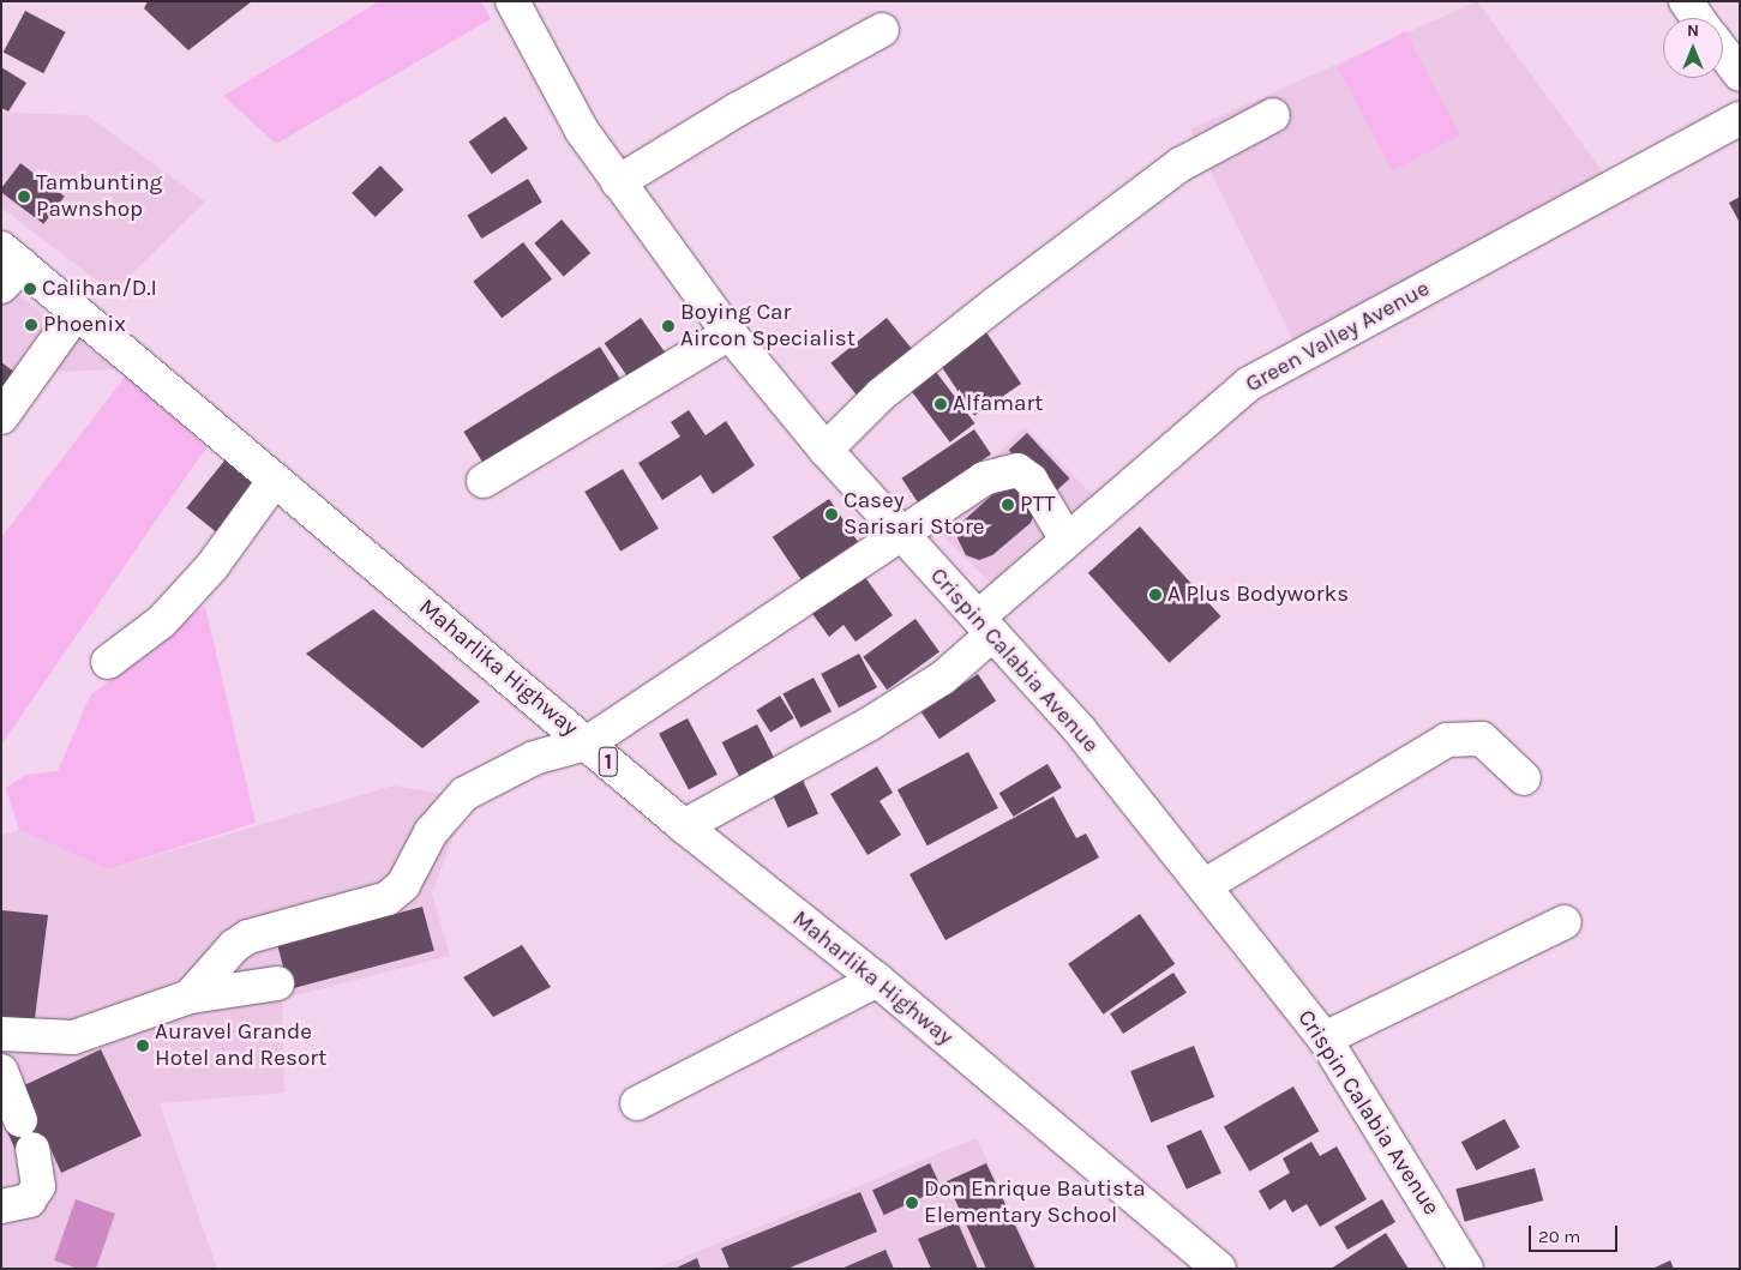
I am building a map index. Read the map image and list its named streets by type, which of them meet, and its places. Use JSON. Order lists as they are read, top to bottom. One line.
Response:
{"streets":{"main road":["Green Valley Avenue","Crispin Calabia Avenue","Maharlika Highway","1"]},"crossings":[["Green Valley Avenue","Crispin Calabia Avenue"],["Green Valley Avenue","Maharlika Highway"]],"places":["Tambunting Pawnshop","Calihan/D.I","Phoenix","Boying Car Aircon Specialist","Alfamart","PTT","Casey Sarisari Store","A Plus Bodyworks","Auravel Grande Hotel and Resort","Don Enrique Bautista Elementary School"],"scale_bar":"20 m","north":"top"}
